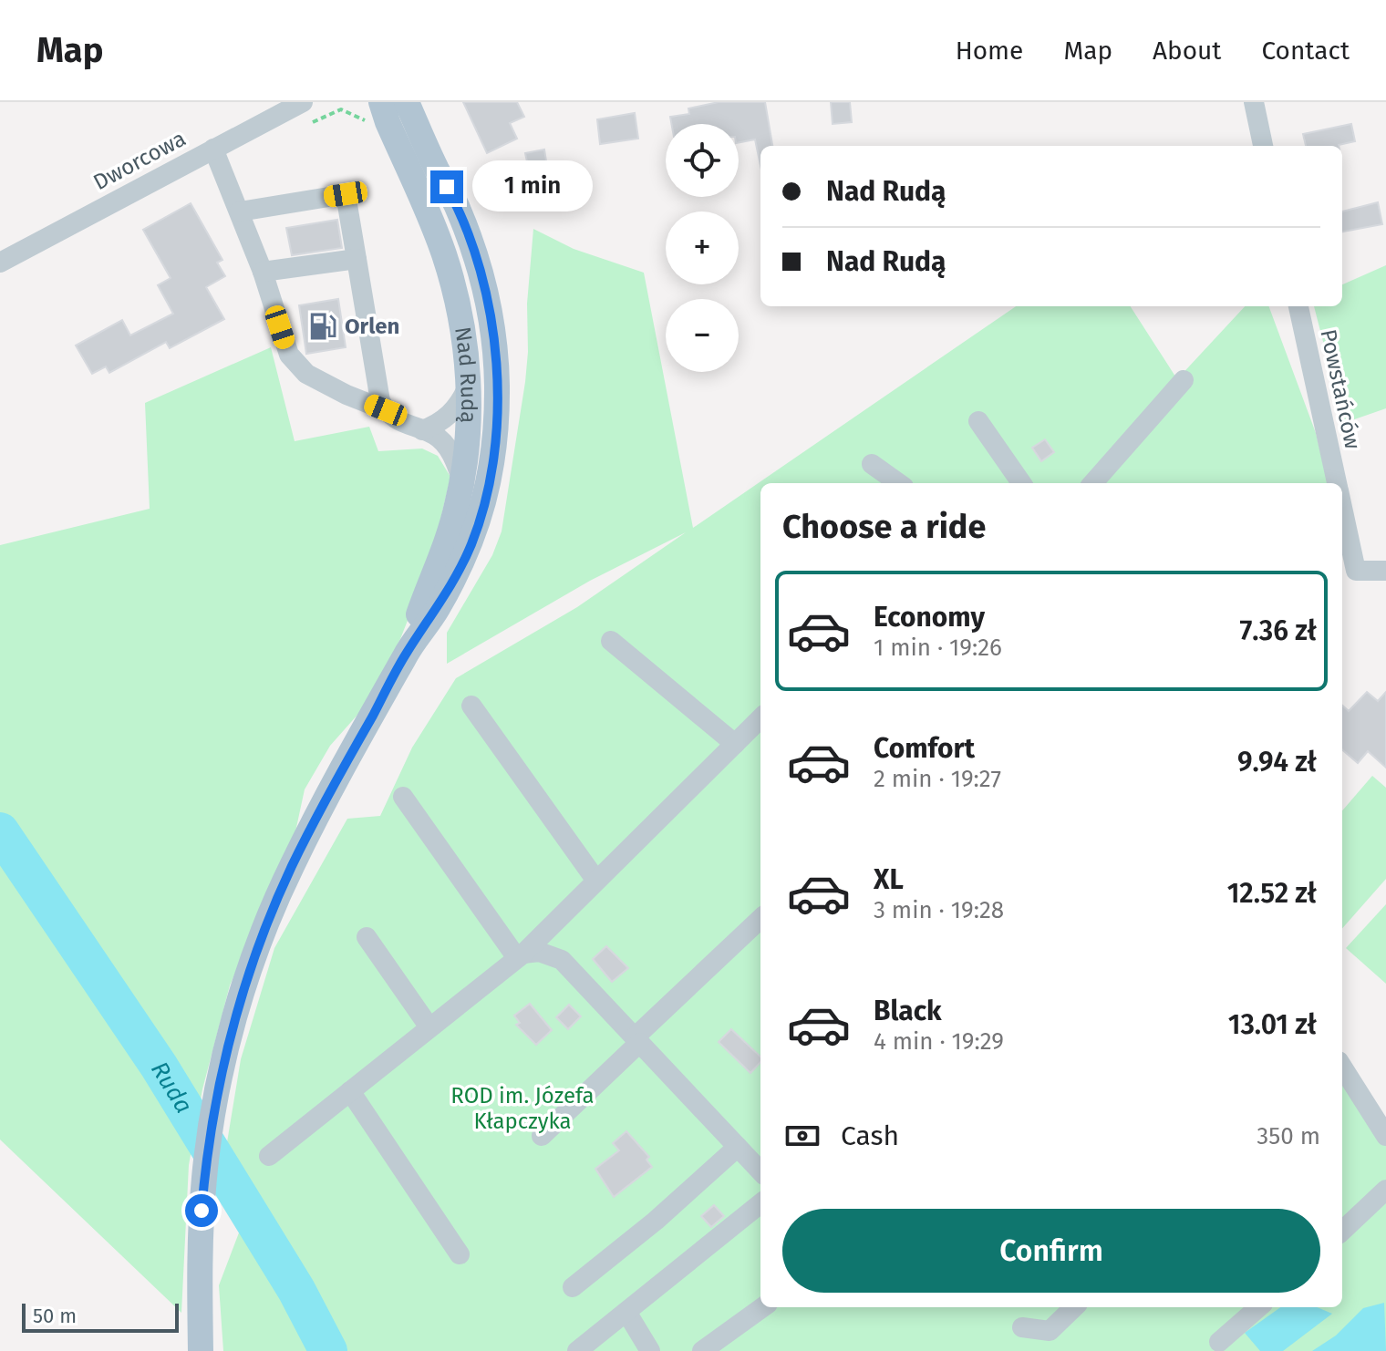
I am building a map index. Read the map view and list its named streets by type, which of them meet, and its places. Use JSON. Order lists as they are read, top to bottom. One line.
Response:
{"streets":{"main road":["Nad Rudą"],"street":["Dworcowa","Powstańców"]},"water":["Ruda"],"parks":["ROD im. Józefa Kłapczyka"],"places":{"fuel station":["Orlen"]},"scale_bar":"50 m","page":{"header":"Map","nav":["Home","Map","About","Contact"],"map_buttons":["+","−"],"banner":["Nad Rudą","Nad Rudą"],"bubble":"1 min","heading":"Choose a ride","list":[{"name":"Economy","note":"1 min · 19:26","value":"7.36 zł"},{"name":"Comfort","note":"2 min · 19:27","value":"9.94 zł"},{"name":"XL","note":"3 min · 19:28","value":"12.52 zł"},{"name":"Black","note":"4 min · 19:29","value":"13.01 zł"}],"pay":["Cash","350 m"],"buttons":"Confirm","scale":"50 m"}}
